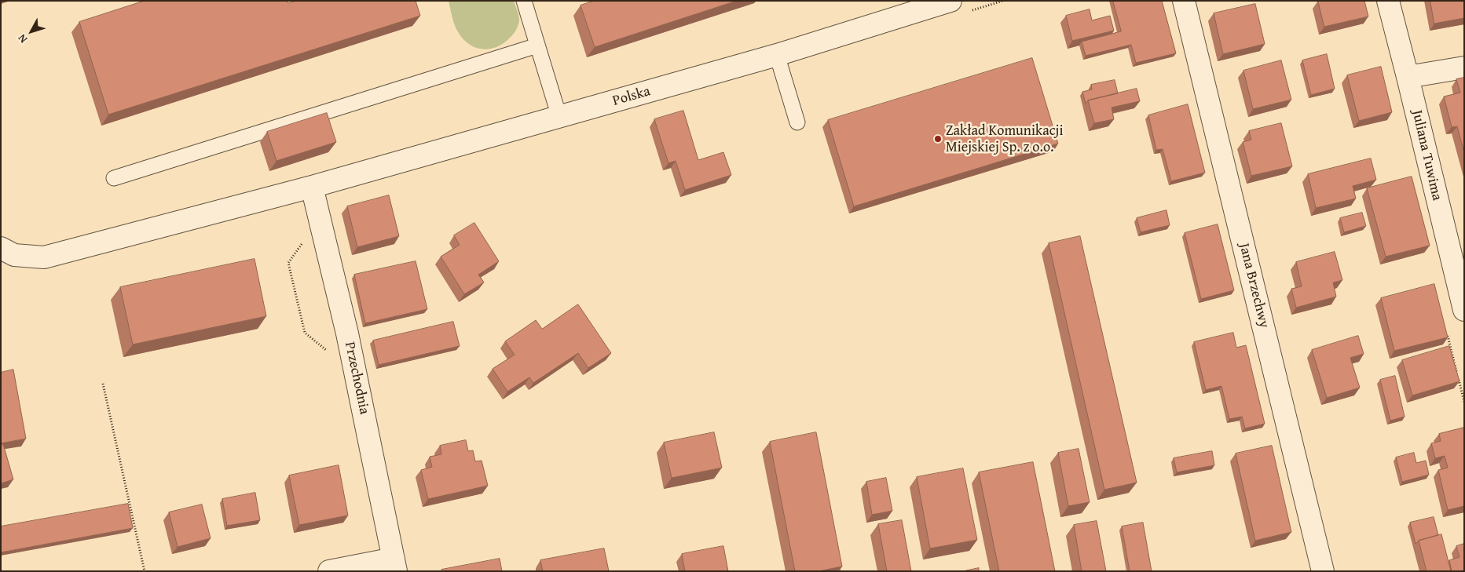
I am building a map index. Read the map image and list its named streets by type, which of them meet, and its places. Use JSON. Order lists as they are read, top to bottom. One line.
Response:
{"streets":{"street":["Polska","Juliana Tuwima","Jana Brzechwy","Przechodnia"]},"crossings":[["Polska","Przechodnia"]],"places":["Zakład Komunikacji Miejskiej Sp. z o.o."],"north":"bottom left"}
